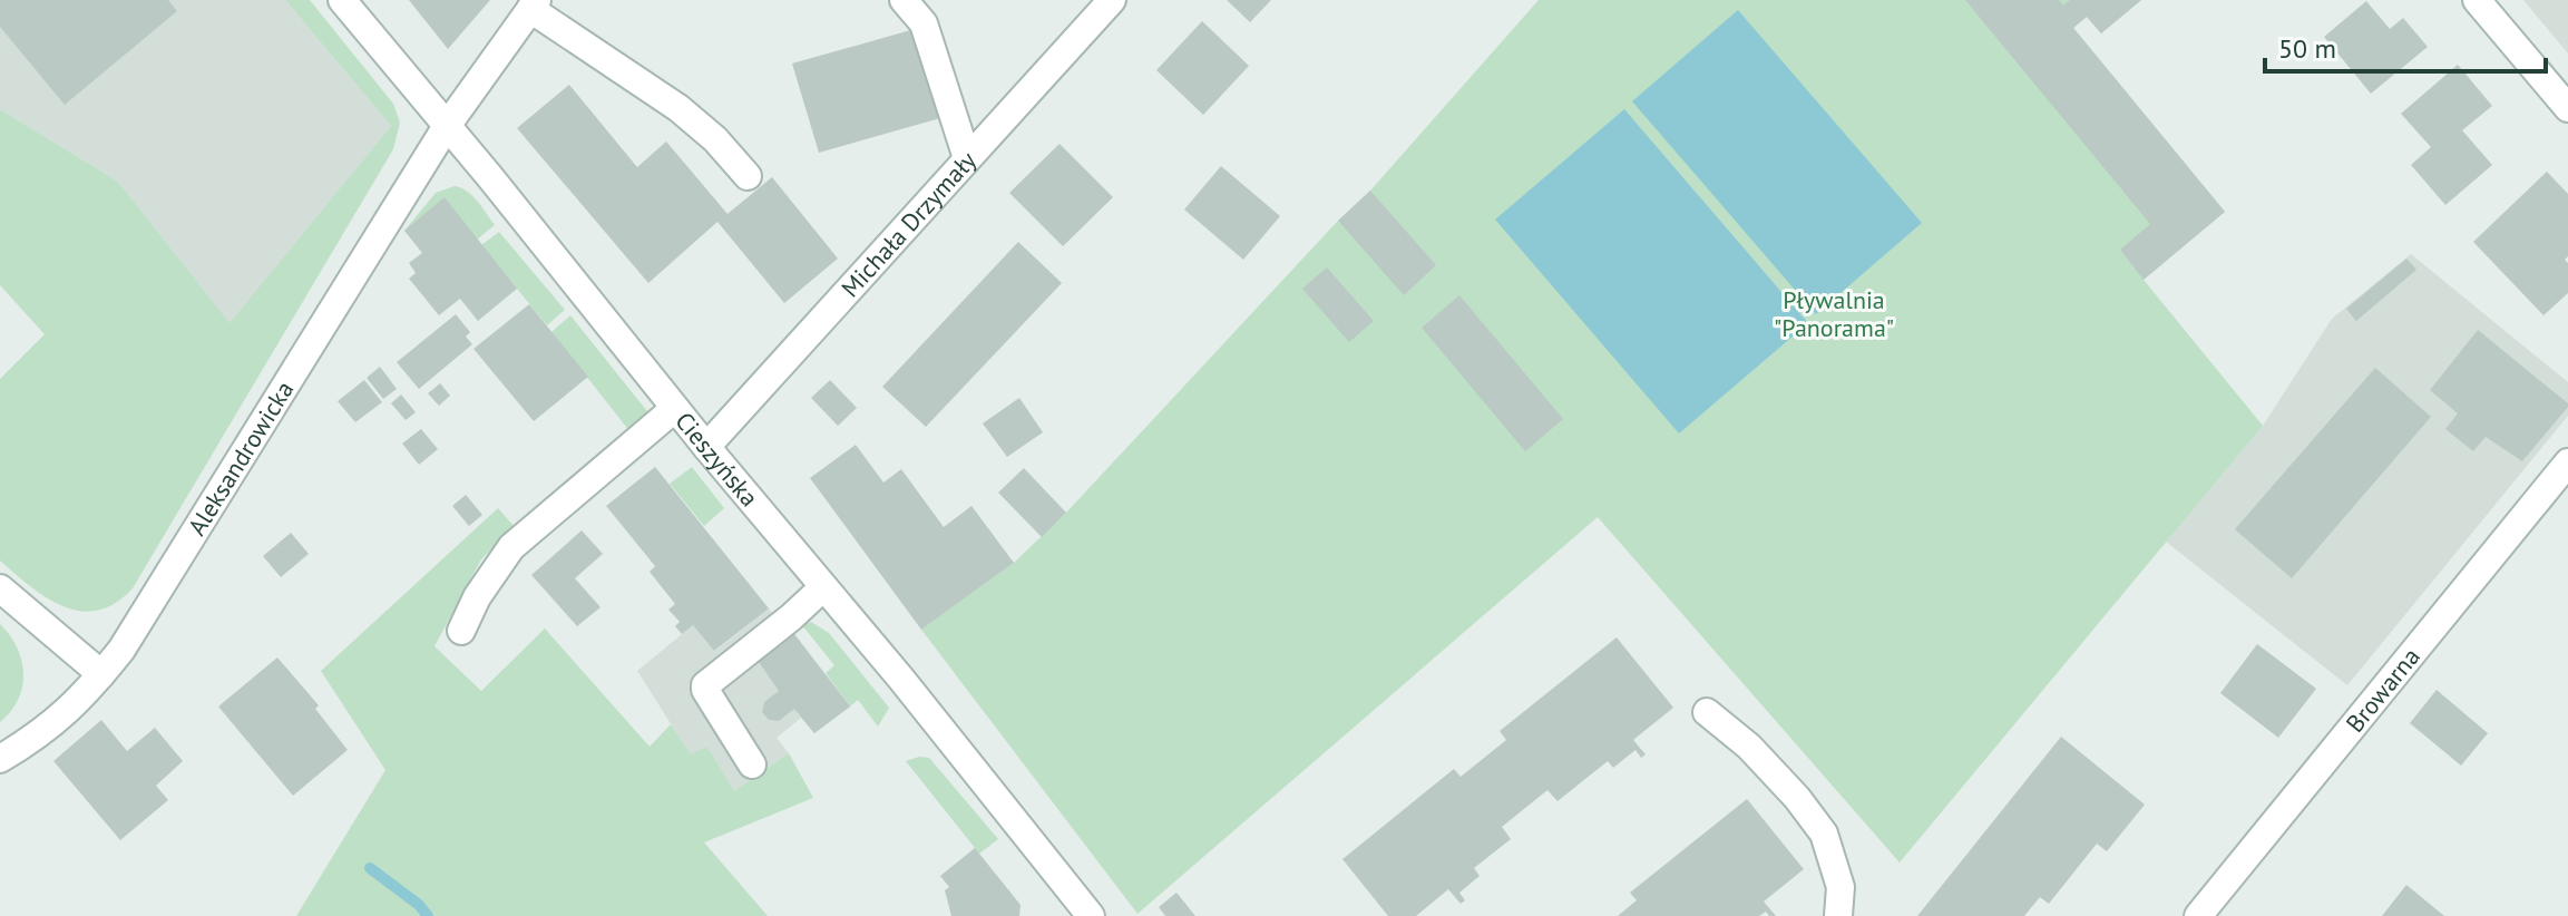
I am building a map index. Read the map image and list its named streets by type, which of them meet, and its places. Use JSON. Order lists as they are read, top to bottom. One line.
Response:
{"streets":{"street":["Michała Drzymały","Aleksandrowicka","Cieszyńska","Browarna"]},"crossings":[["Michała Drzymały","Cieszyńska"],["Aleksandrowicka","Cieszyńska"]],"parks":["Pływalnia \"Panorama\""],"scale_bar":"50 m"}
